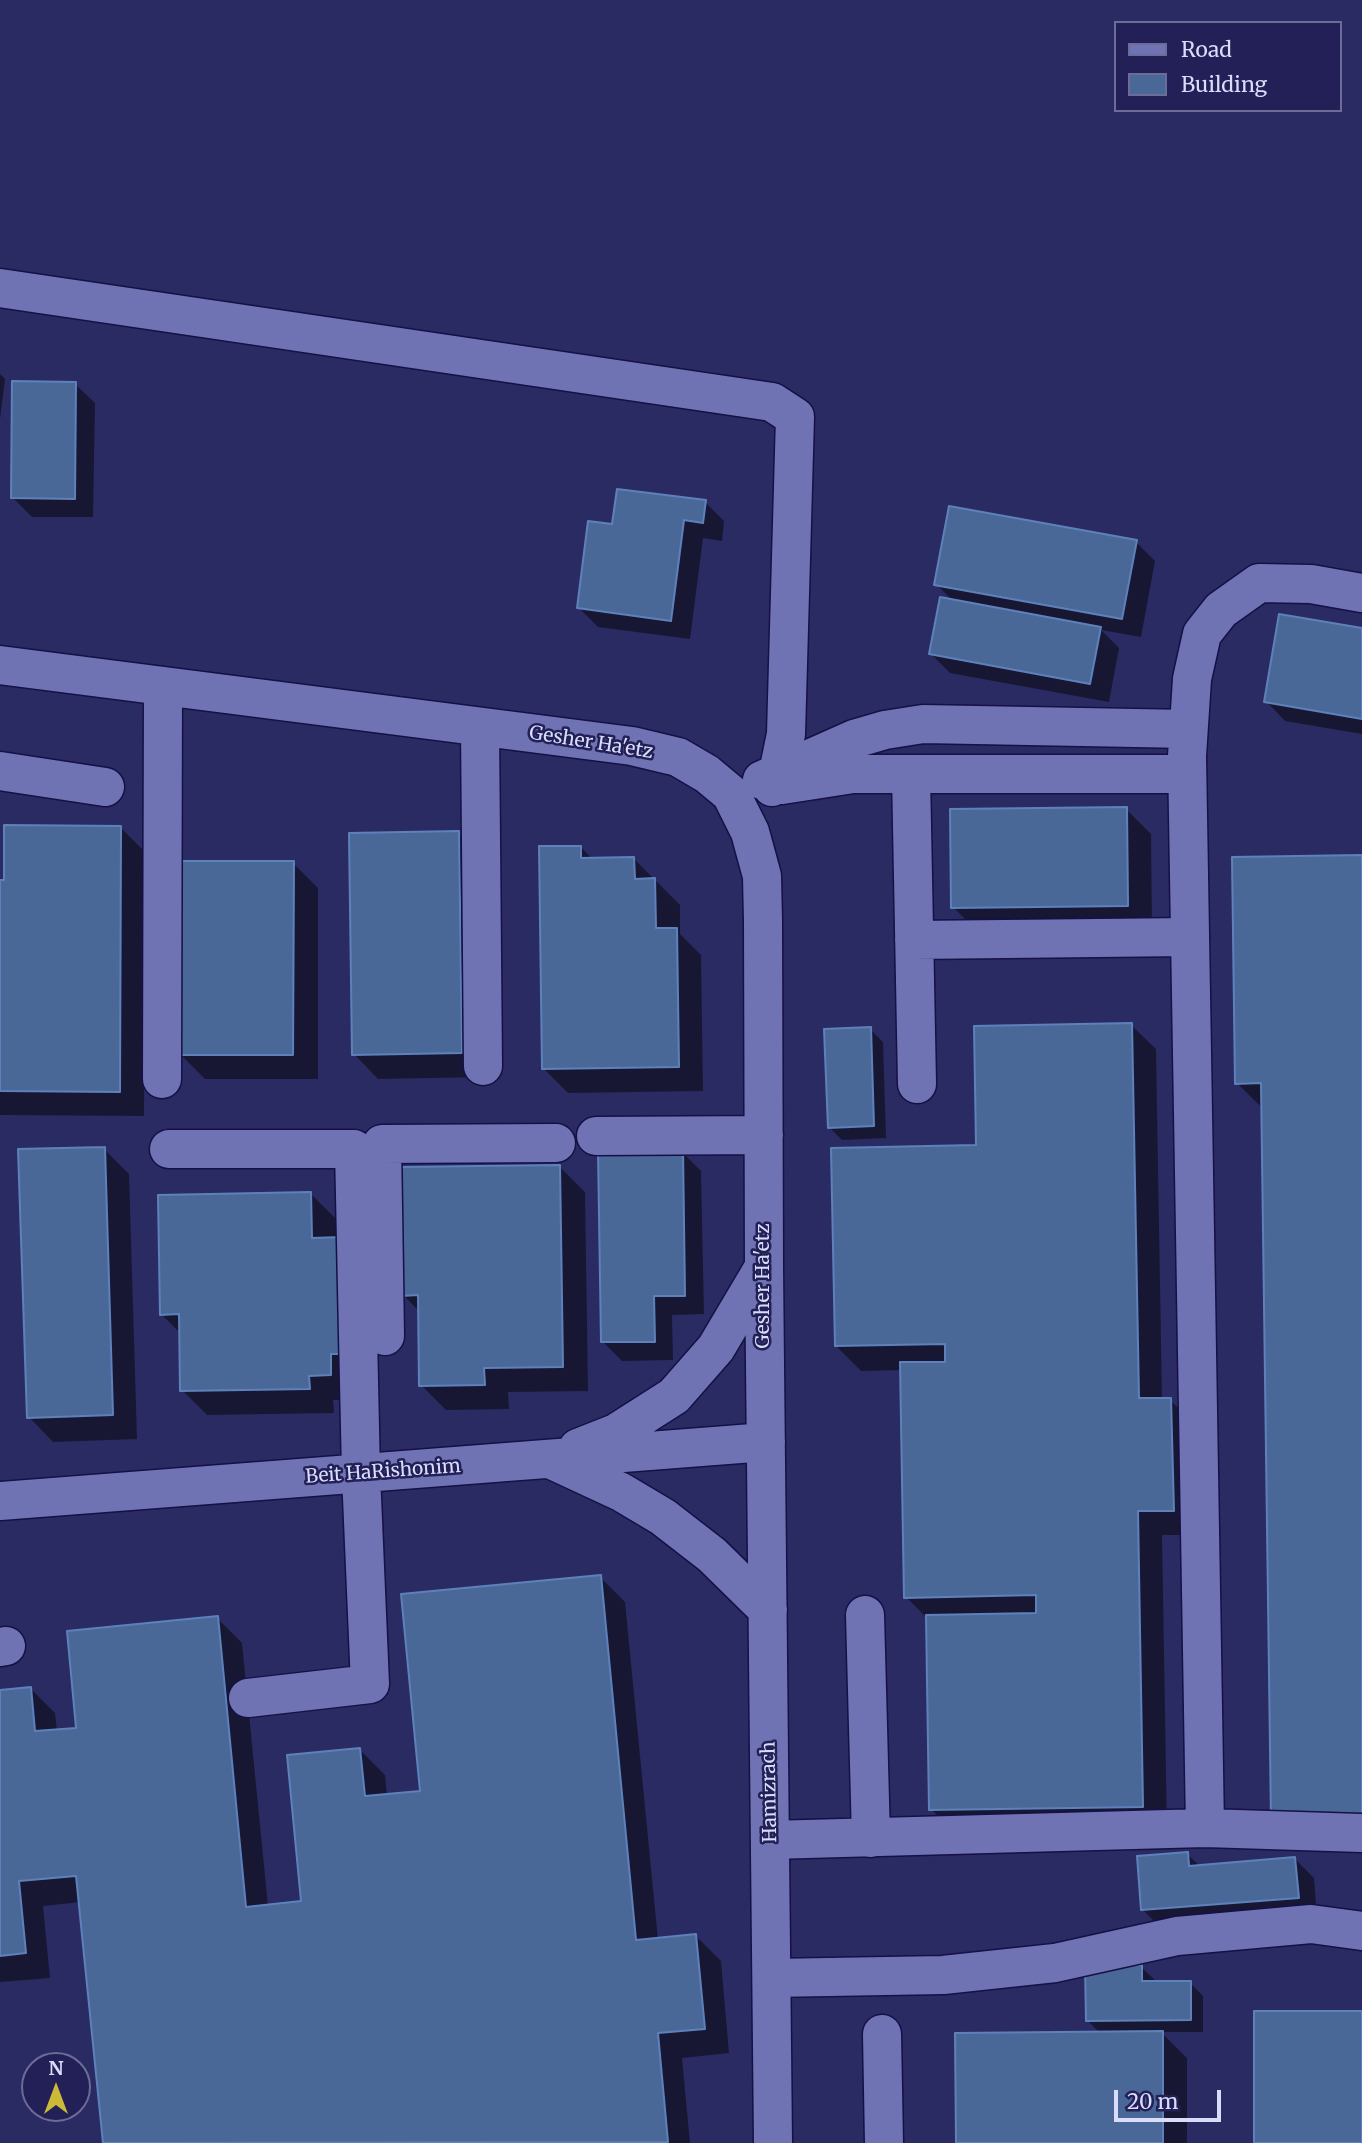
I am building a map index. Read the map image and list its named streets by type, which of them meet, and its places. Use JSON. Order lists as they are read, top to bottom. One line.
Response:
{"streets":{"street":["Gesher Ha'etz","Beit HaRishonim","Hamizrach"]},"crossings":[["Gesher Ha'etz","Beit HaRishonim"],["Gesher Ha'etz","Hamizrach"],["Beit HaRishonim","Hamizrach"]],"legend":["Road","Building"],"scale_bar":"20 m","north":"top"}
